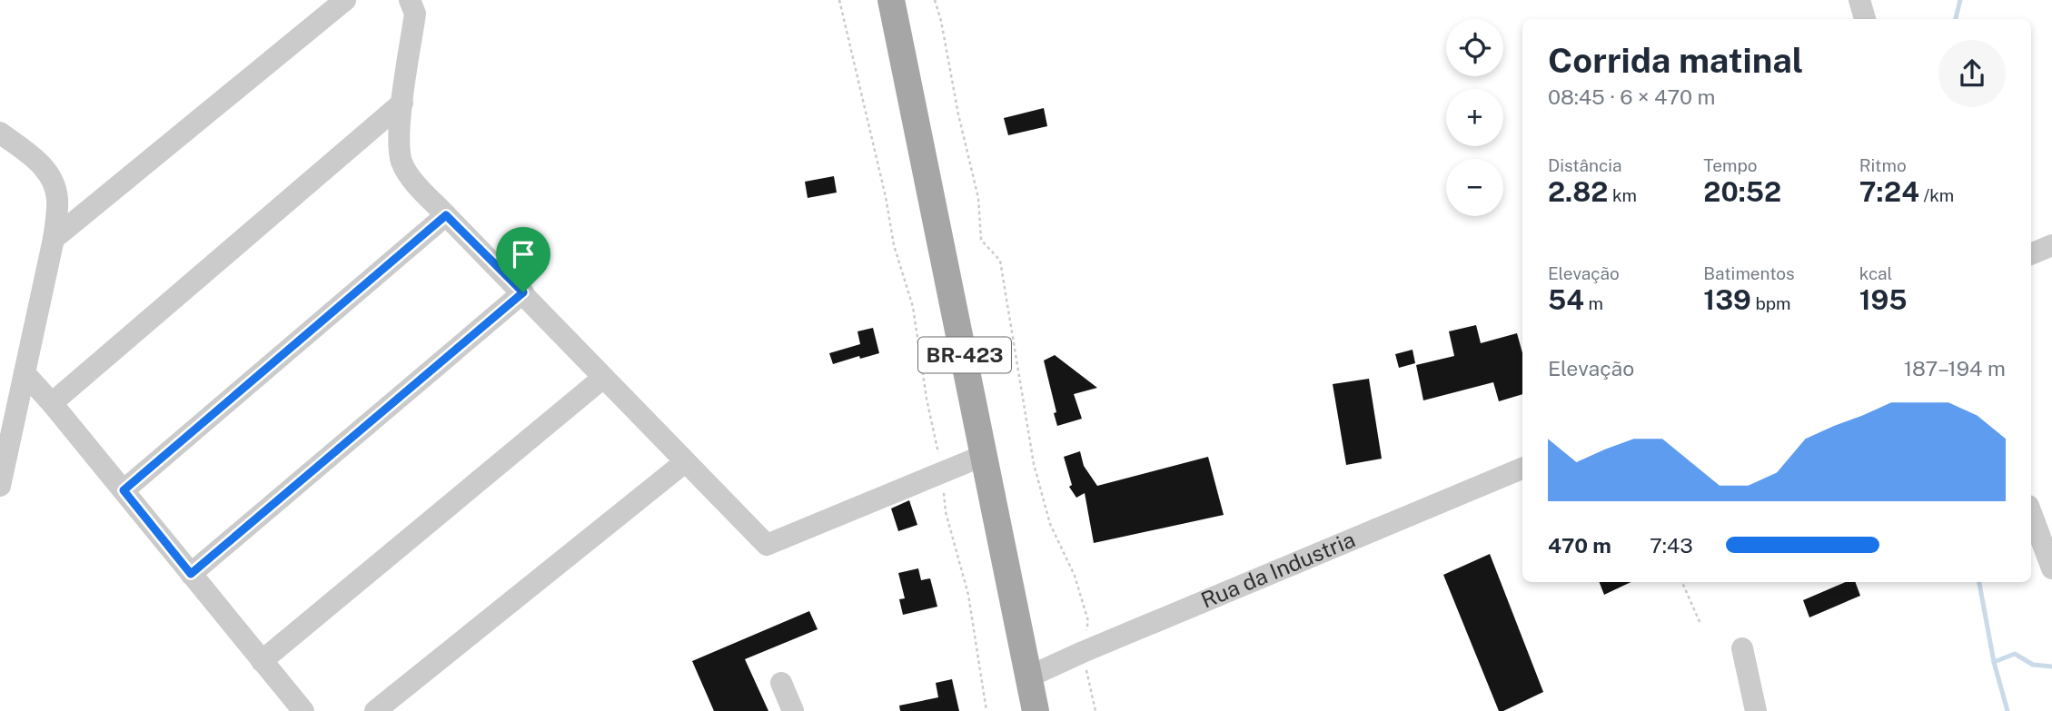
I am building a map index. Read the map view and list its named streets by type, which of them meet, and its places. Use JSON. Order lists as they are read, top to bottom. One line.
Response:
{"streets":{"main road":["BR-423"],"street":["Rua da Industria"]},"crossings":[["BR-423","Rua da Industria"]],"page":{"map_buttons":["+","−"],"heading":["Corrida matinal","08:45 · 6 × 470 m"],"stats":[["Distância","2.82 km"],["Tempo","20:52"],["Ritmo","7:24 /km"],["Elevação","54 m"],["Batimentos","139 bpm"],["kcal","195"]],"chart":["Elevação","187–194 m"],"list":[{"name":"470 m","note":"7:43"}]}}
